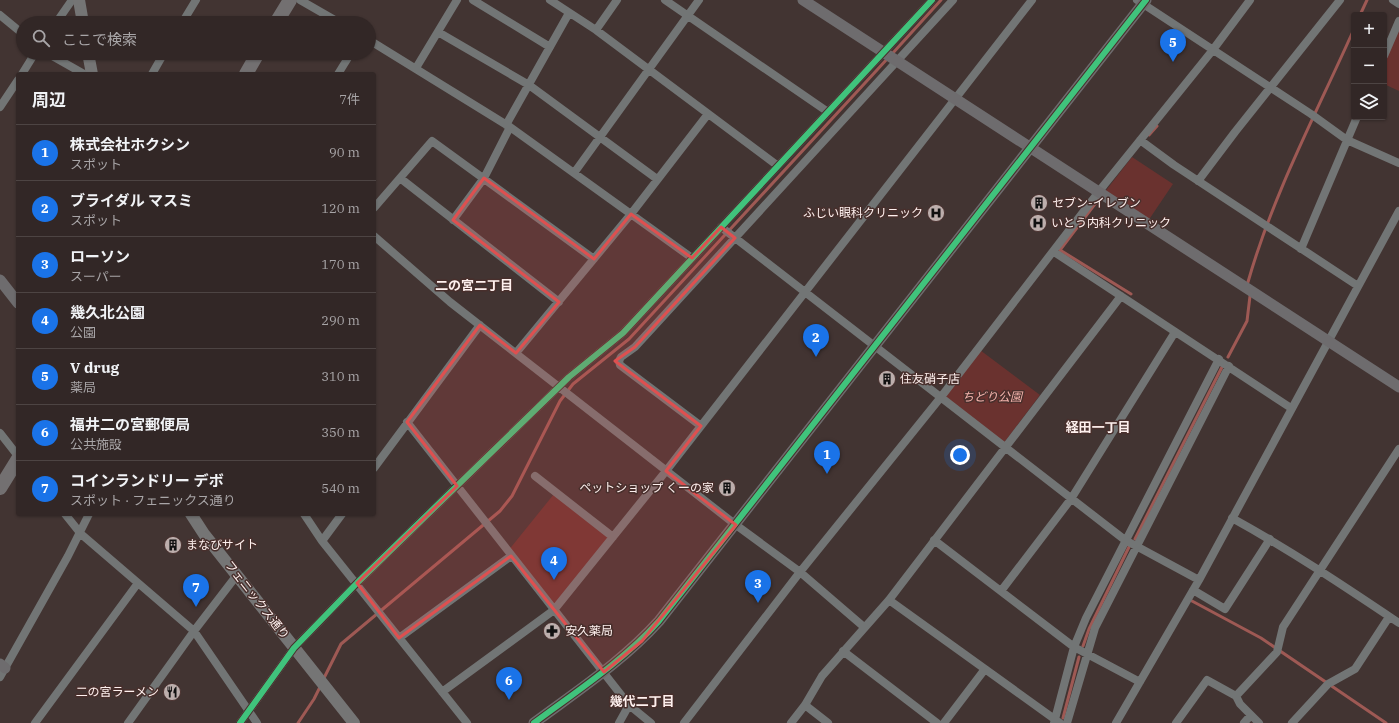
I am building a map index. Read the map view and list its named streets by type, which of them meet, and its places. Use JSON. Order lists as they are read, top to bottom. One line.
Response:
{"streets":{"main road":["フェニックス通り"]},"districts":["二の宮二丁目","経田一丁目","幾代二丁目"],"parks":["ちどり公園"],"places":{"building":["セブン-イレブン","住友硝子店","ペットショップ くーの家","まなびサイト"],"hospital":["ふじい眼科クリニック","いとう内科クリニック"],"pharmacy":["安久薬局"],"restaurant":["二の宮ラーメン"]},"page":{"map_buttons":["+","−"],"search":"ここで検索","pins":["5","2","1","4","3","7","6"],"heading":["周辺","7件"],"list":[{"mark":"1","name":"株式会社ホクシン","note":"スポット","value":"90 m"},{"mark":"2","name":"ブライダル マスミ","note":"スポット","value":"120 m"},{"mark":"3","name":"ローソン","note":"スーパー","value":"170 m"},{"mark":"4","name":"幾久北公園","note":"公園","value":"290 m"},{"mark":"5","name":"V drug","note":"薬局","value":"310 m"},{"mark":"6","name":"福井二の宮郵便局","note":"公共施設","value":"350 m"},{"mark":"7","name":"コインランドリー デボ","note":"スポット · フェニックス通り","value":"540 m"}]}}
